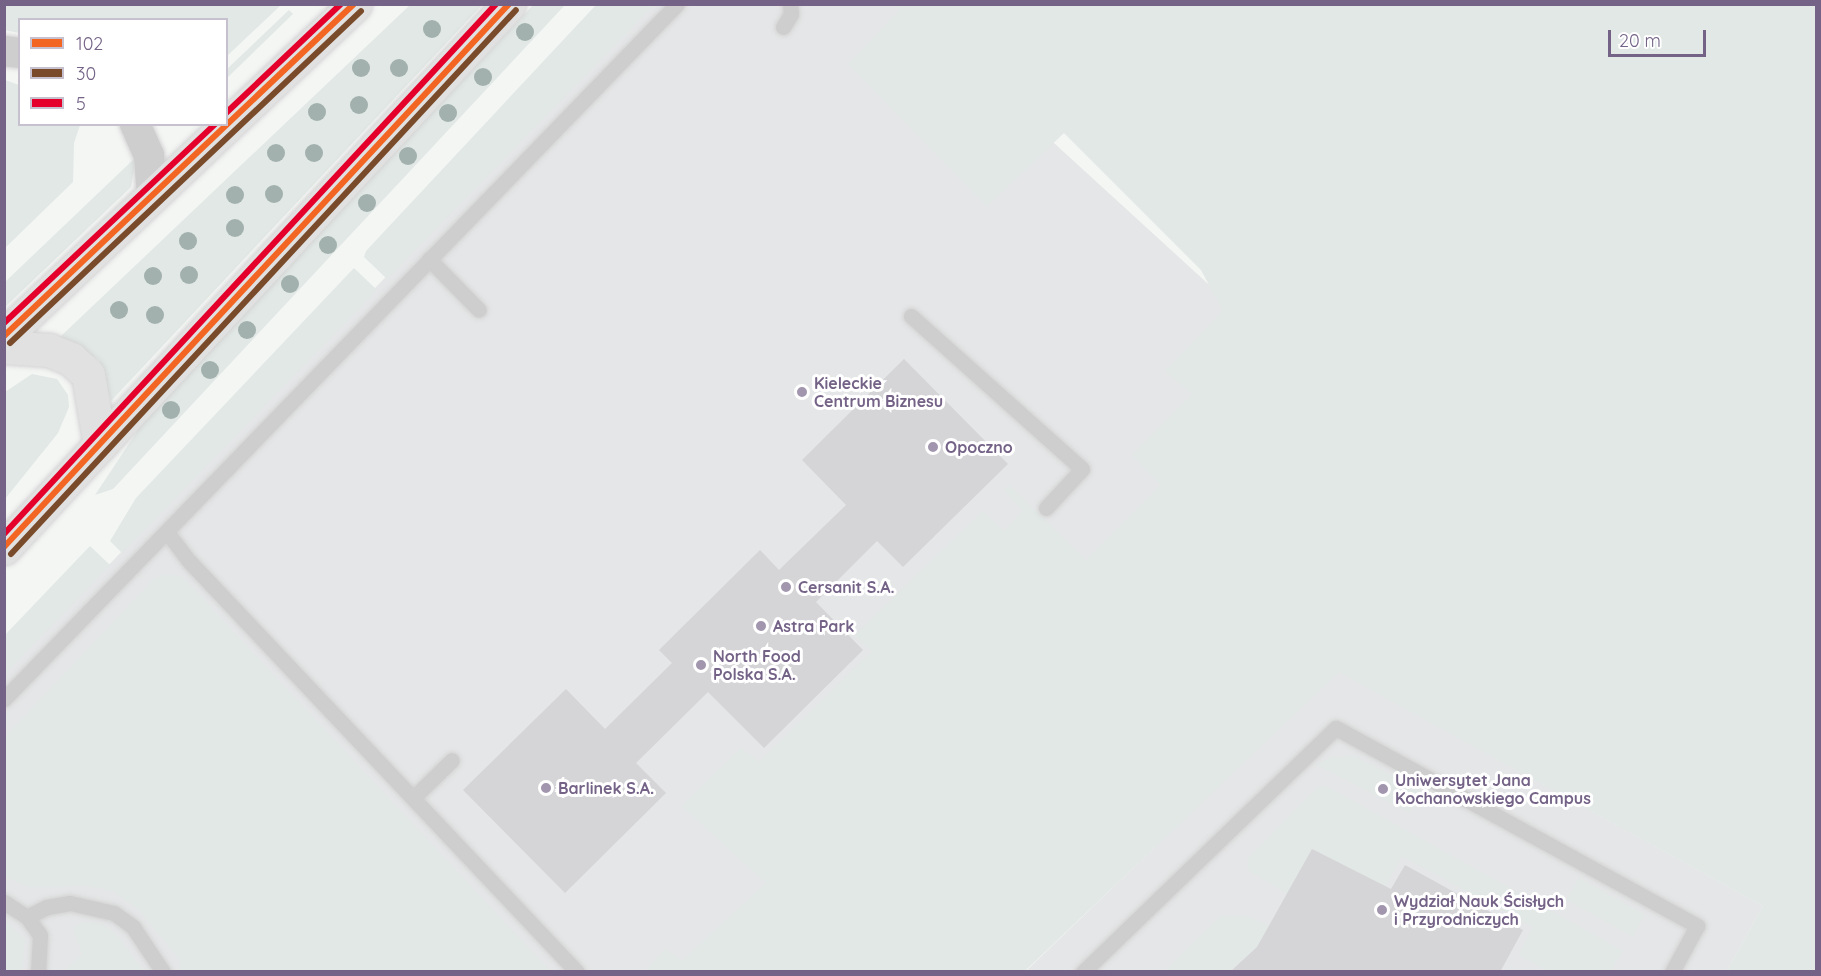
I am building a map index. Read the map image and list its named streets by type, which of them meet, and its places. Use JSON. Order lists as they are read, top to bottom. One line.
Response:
{"places":["Kieleckie Centrum Biznesu","Opoczno","Cersanit S.A.","Astra Park","North Food Polska S.A.","Barlinek S.A.","Uniwersytet Jana Kochanowskiego Campus","Wydział Nauk Ścisłych i Przyrodniczych"],"lines":["transit line 102","transit line 5","transit line 30"],"legend":["102","30","5"],"scale_bar":"20 m"}
